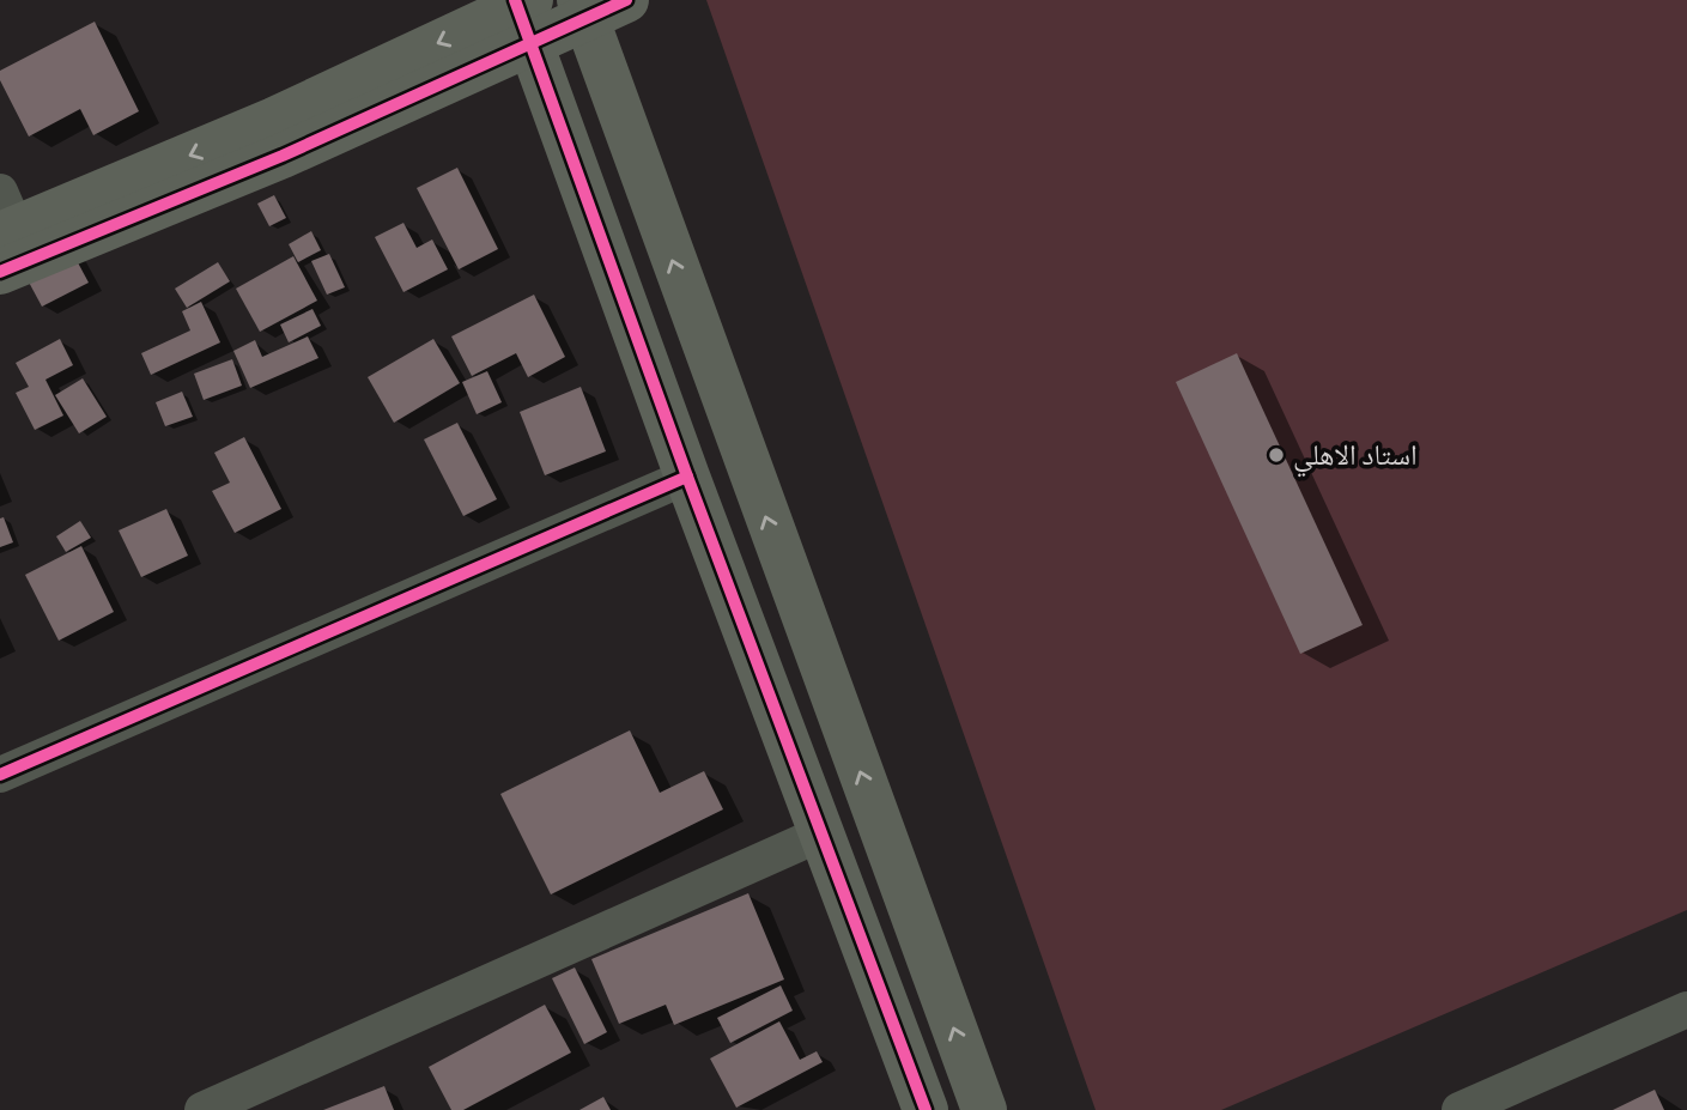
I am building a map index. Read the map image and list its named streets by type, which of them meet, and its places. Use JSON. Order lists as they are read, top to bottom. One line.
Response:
{"places":["استاد الاهلي"]}
